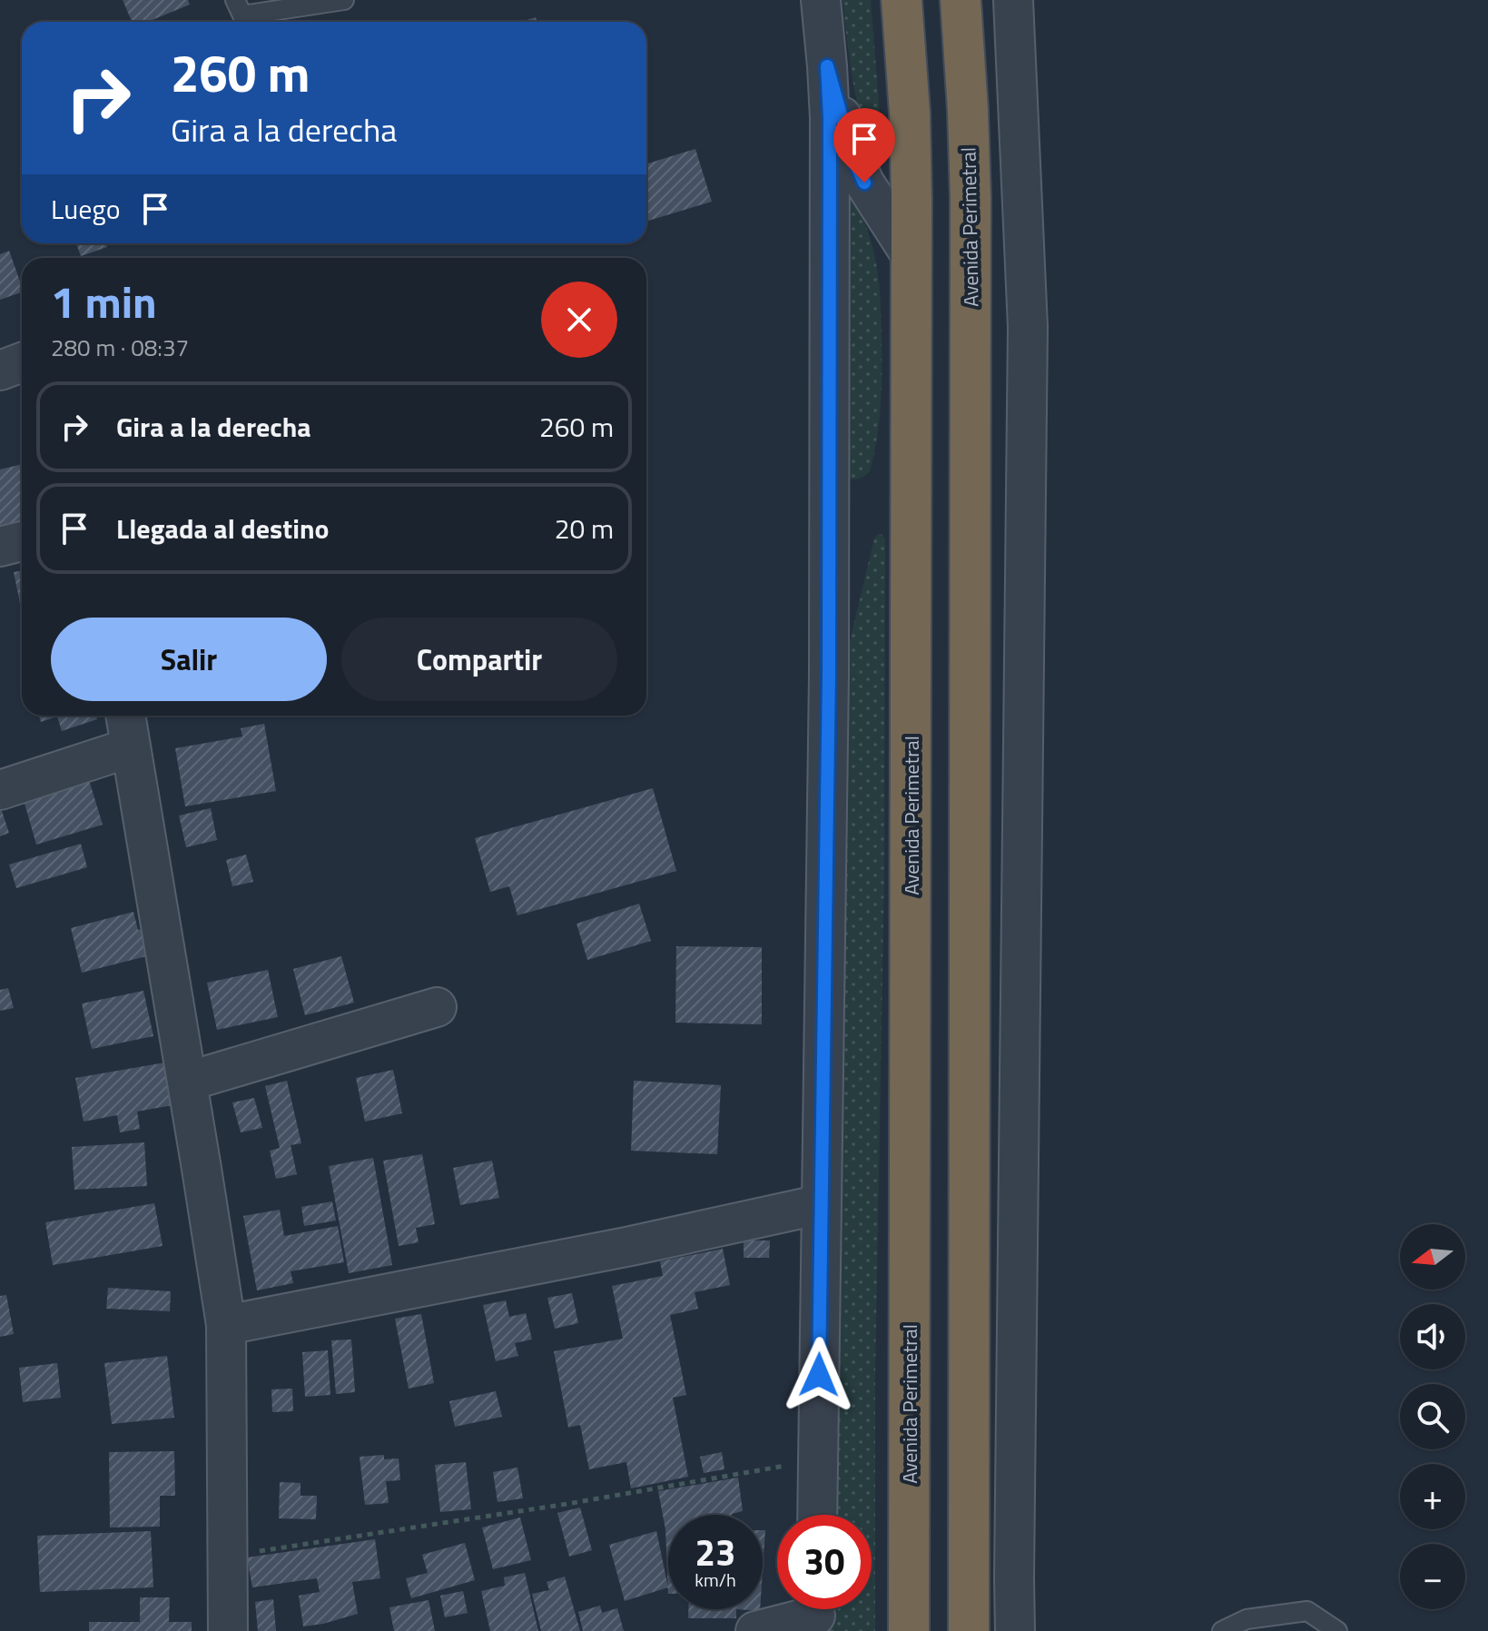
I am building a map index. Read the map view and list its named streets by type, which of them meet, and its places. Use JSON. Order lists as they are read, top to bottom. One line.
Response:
{"streets":{"highway":["Avenida Perimetral"]},"north":"left","page":{"turn":["260 m","Gira a la derecha"],"then":"Luego","heading":["1 min","280 m · 08:37"],"list":[{"name":"Gira a la derecha","value":"260 m"},{"name":"Llegada al destino","value":"20 m"}],"buttons":["Salir","Compartir"],"map_buttons":["+","−"],"speed":"23 km/h","limit":"30"}}
